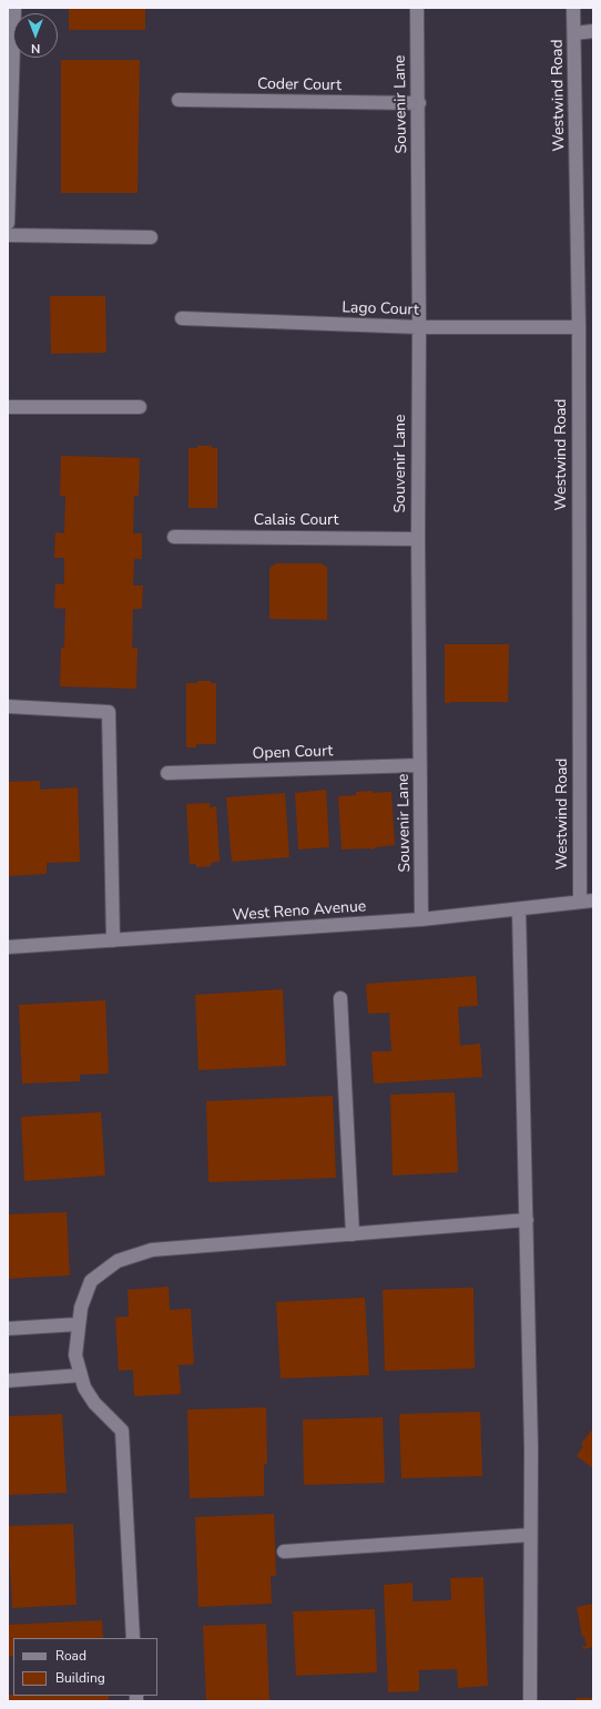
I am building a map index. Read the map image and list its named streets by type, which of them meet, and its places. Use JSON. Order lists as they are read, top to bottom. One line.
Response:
{"streets":{"street":["Coder Court","Westwind Road","Souvenir Lane","Lago Court","Calais Court","Open Court","West Reno Avenue"]},"crossings":[["Coder Court","Souvenir Lane"],["Westwind Road","Lago Court"],["Westwind Road","West Reno Avenue"],["Souvenir Lane","Lago Court"],["Souvenir Lane","Calais Court"],["Souvenir Lane","Open Court"],["Souvenir Lane","West Reno Avenue"]],"legend":["Road","Building"],"north":"bottom"}
